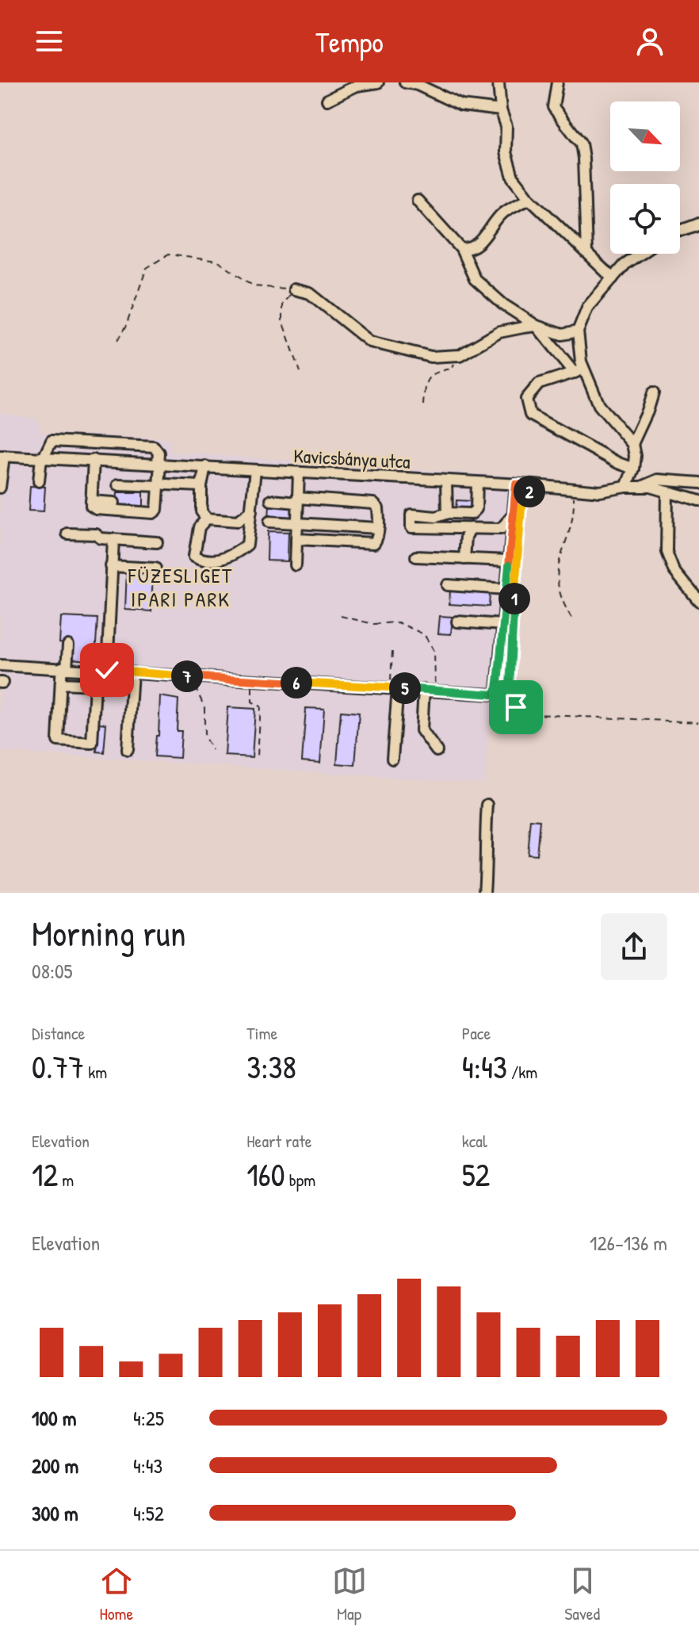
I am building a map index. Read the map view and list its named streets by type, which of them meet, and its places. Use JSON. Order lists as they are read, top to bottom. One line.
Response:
{"streets":{"street":["Kavicsbánya utca"]},"districts":["FÜZESLIGET IPARI PARK"],"north":"bottom right","page":{"header":"Tempo","pins":["2","1","7","6","5"],"heading":["Morning run","08:05"],"stats":[["Distance","0.77 km"],["Time","3:38"],["Pace","4:43 /km"],["Elevation","12 m"],["Heart rate","160 bpm"],["kcal","52"]],"chart":["Elevation","126–136 m"],"list":[{"name":"100 m","note":"4:25"},{"name":"200 m","note":"4:43"},{"name":"300 m","note":"4:52"}],"tabs":["Home","Map","Saved"]}}
